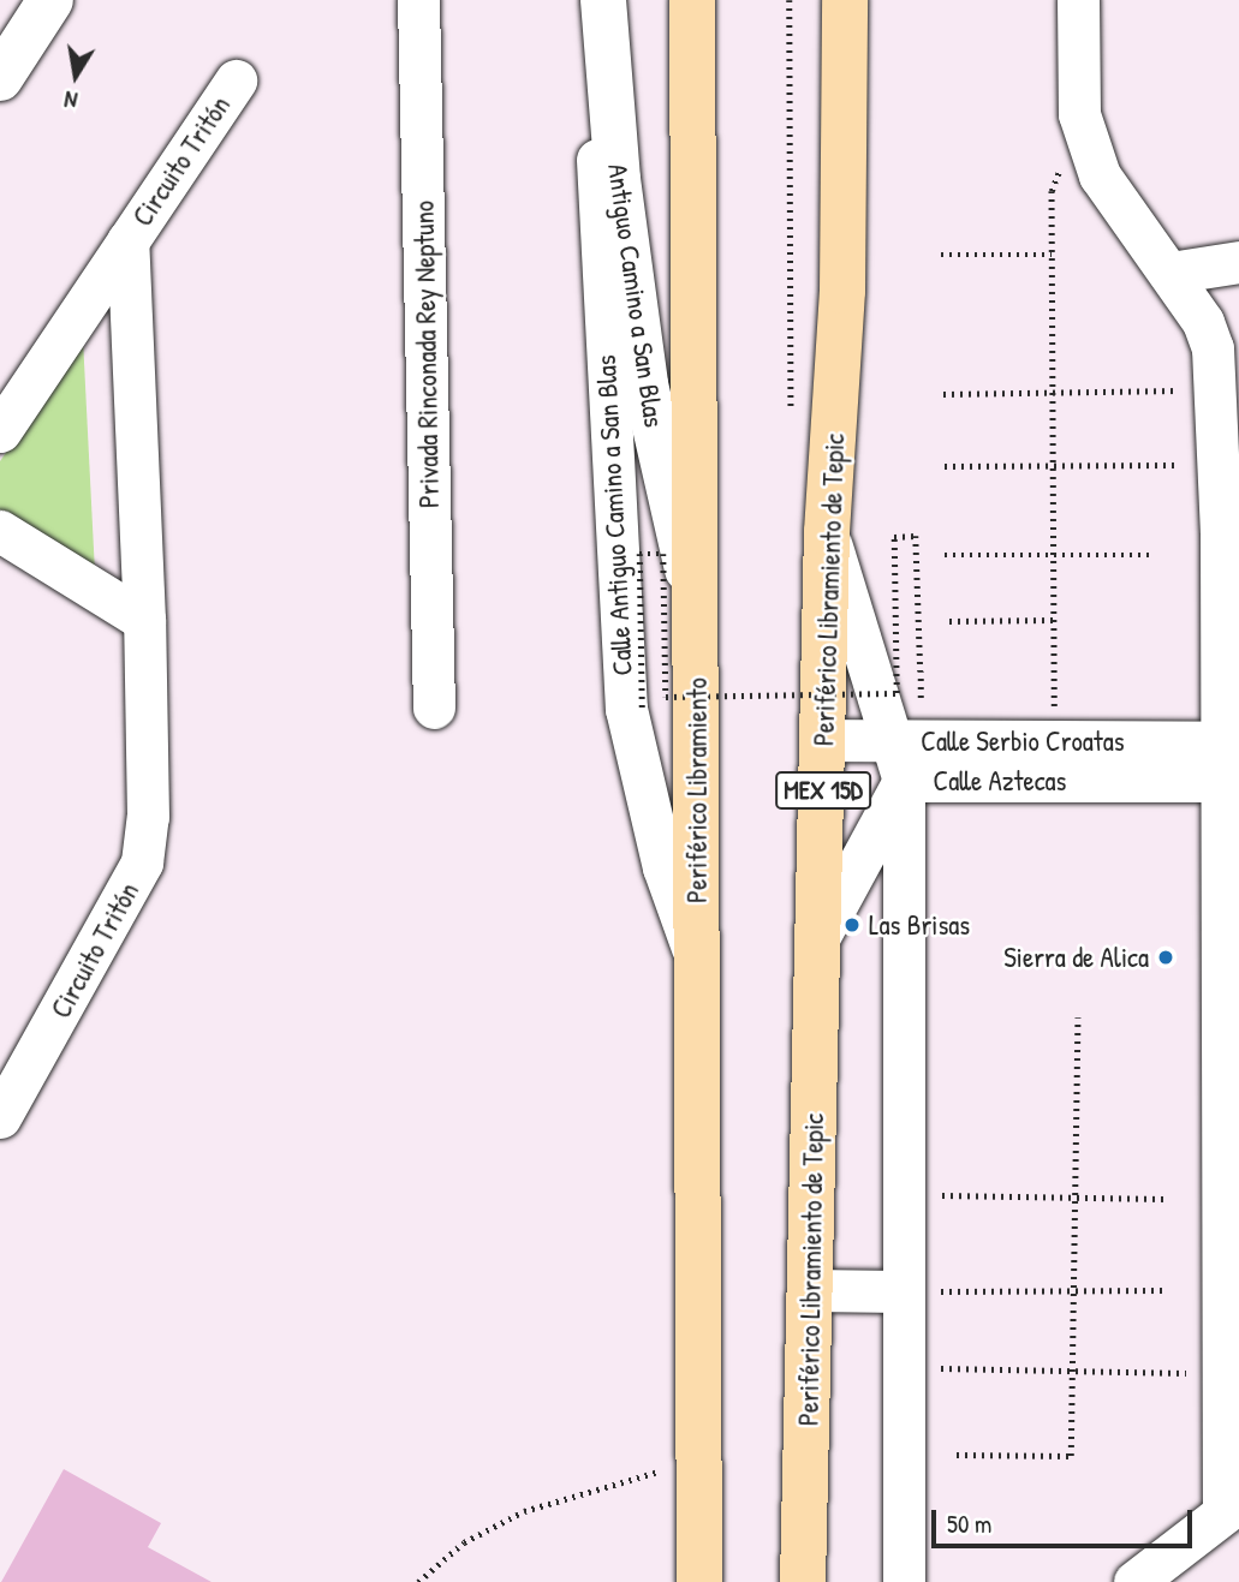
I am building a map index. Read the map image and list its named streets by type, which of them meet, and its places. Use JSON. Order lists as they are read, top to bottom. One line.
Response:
{"streets":{"highway":["Periférico Libramiento de Tepic","Periférico Libramiento","MEX 15D"],"street":["Circuito Tritón","Antiguo Camino a San Blas","Privada Rinconada Rey Neptuno","Calle Antiguo Camino a San Blas","Calle Serbio Croatas","Calle Aztecas"]},"crossings":[["Antiguo Camino a San Blas","Calle Antiguo Camino a San Blas"],["Antiguo Camino a San Blas","Periférico Libramiento"],["Calle Antiguo Camino a San Blas","Periférico Libramiento"],["Periférico Libramiento de Tepic","Calle Serbio Croatas"],["Periférico Libramiento de Tepic","Calle Aztecas"],["Calle Serbio Croatas","Calle Aztecas"]],"places":["Las Brisas","Sierra de Alica"],"scale_bar":"50 m","north":"bottom"}
